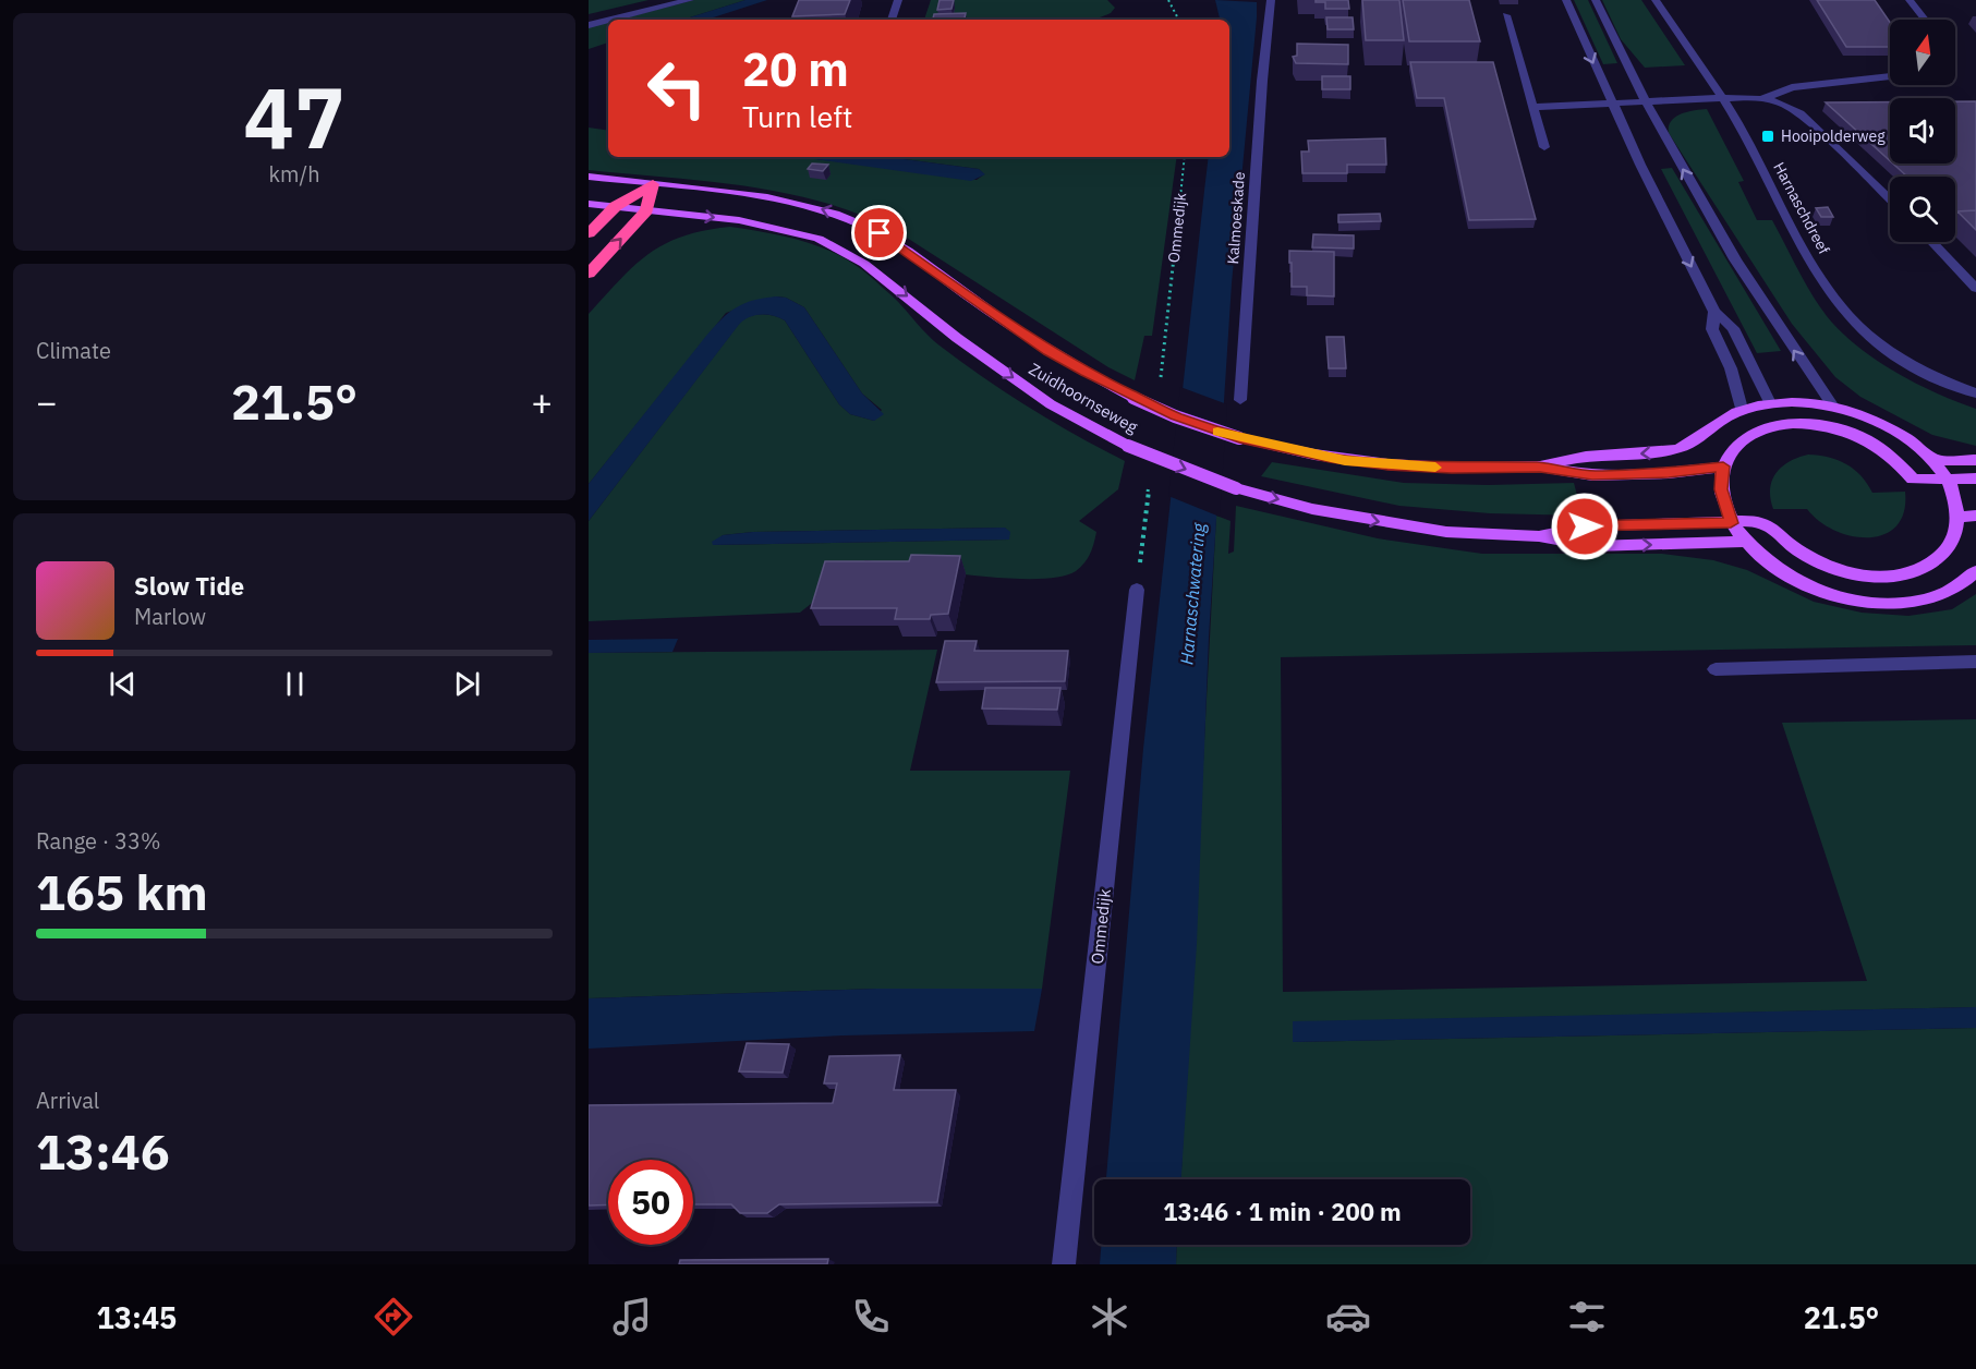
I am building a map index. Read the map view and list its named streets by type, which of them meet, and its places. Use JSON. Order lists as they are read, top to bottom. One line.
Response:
{"streets":{"main road":["Zuidhoornseweg"],"street":["Harnaschdreef","Kalmoeskade","Ommedijk"]},"water":["Harnaschwatering"],"places":{"transit":["Hooipolderweg"]},"north":"top","page":{"tile":[["47","km/h"],"Climate",["Range · 33%","165 km"],["Arrival","13:46"]],"turn":["20 m","Turn left"],"heat":["−","21.5°","+"],"song":["Slow Tide","Marlow"],"limit":"50","trip":"13:46 · 1 min · 200 m","tabs":["13:45","21.5°"]}}
